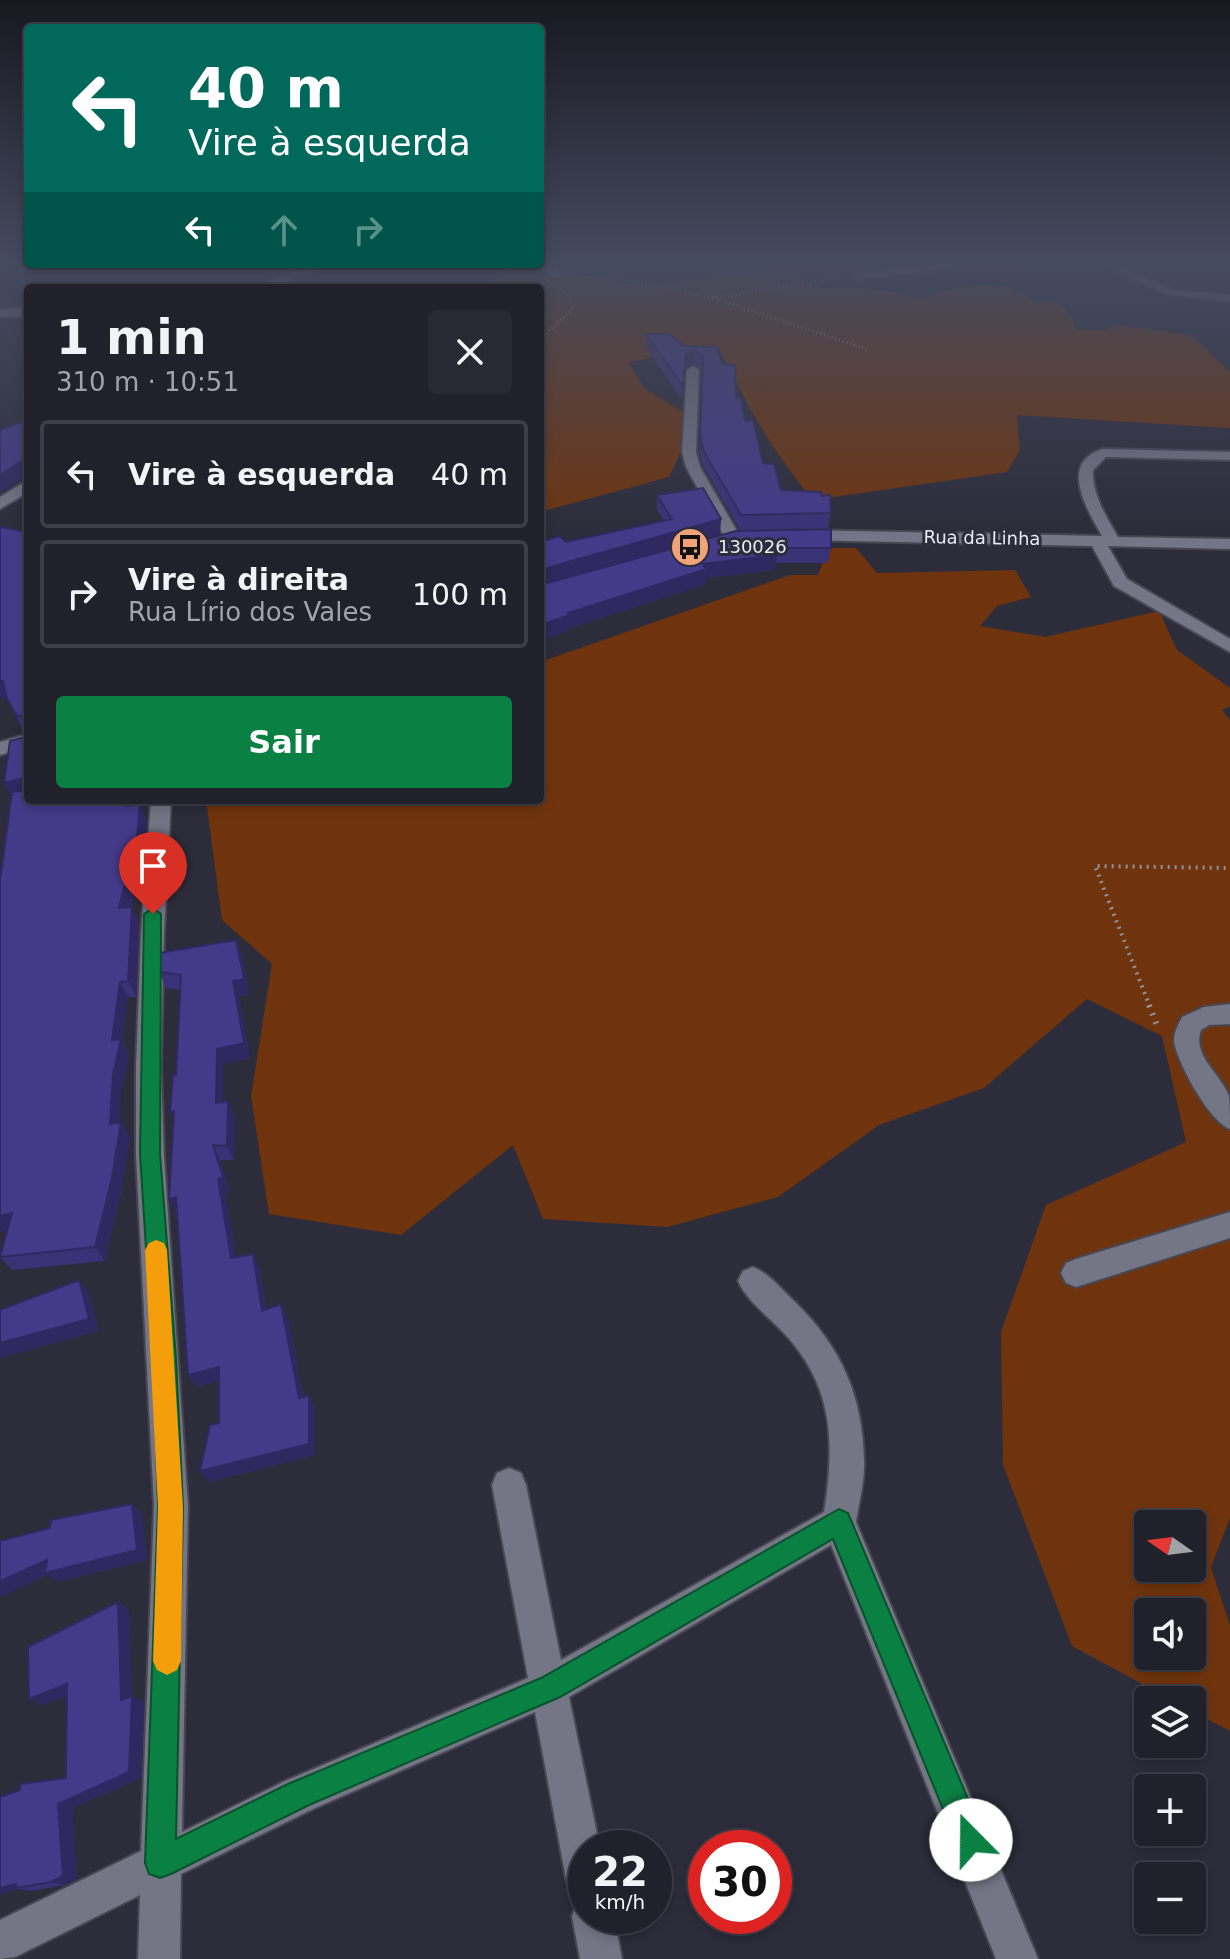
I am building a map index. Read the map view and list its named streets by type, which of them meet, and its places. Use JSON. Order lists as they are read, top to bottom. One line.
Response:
{"streets":{"street":["Rua da Linha"]},"places":{"bus stop":["130026"]},"north":"left","page":{"turn":["40 m","Vire à esquerda"],"heading":["1 min","310 m · 10:51"],"list":[{"name":"Vire à esquerda","value":"40 m"},{"name":"Vire à direita","note":"Rua Lírio dos Vales","value":"100 m"}],"buttons":"Sair","map_buttons":["+","−"],"speed":"22 km/h","limit":"30"}}
